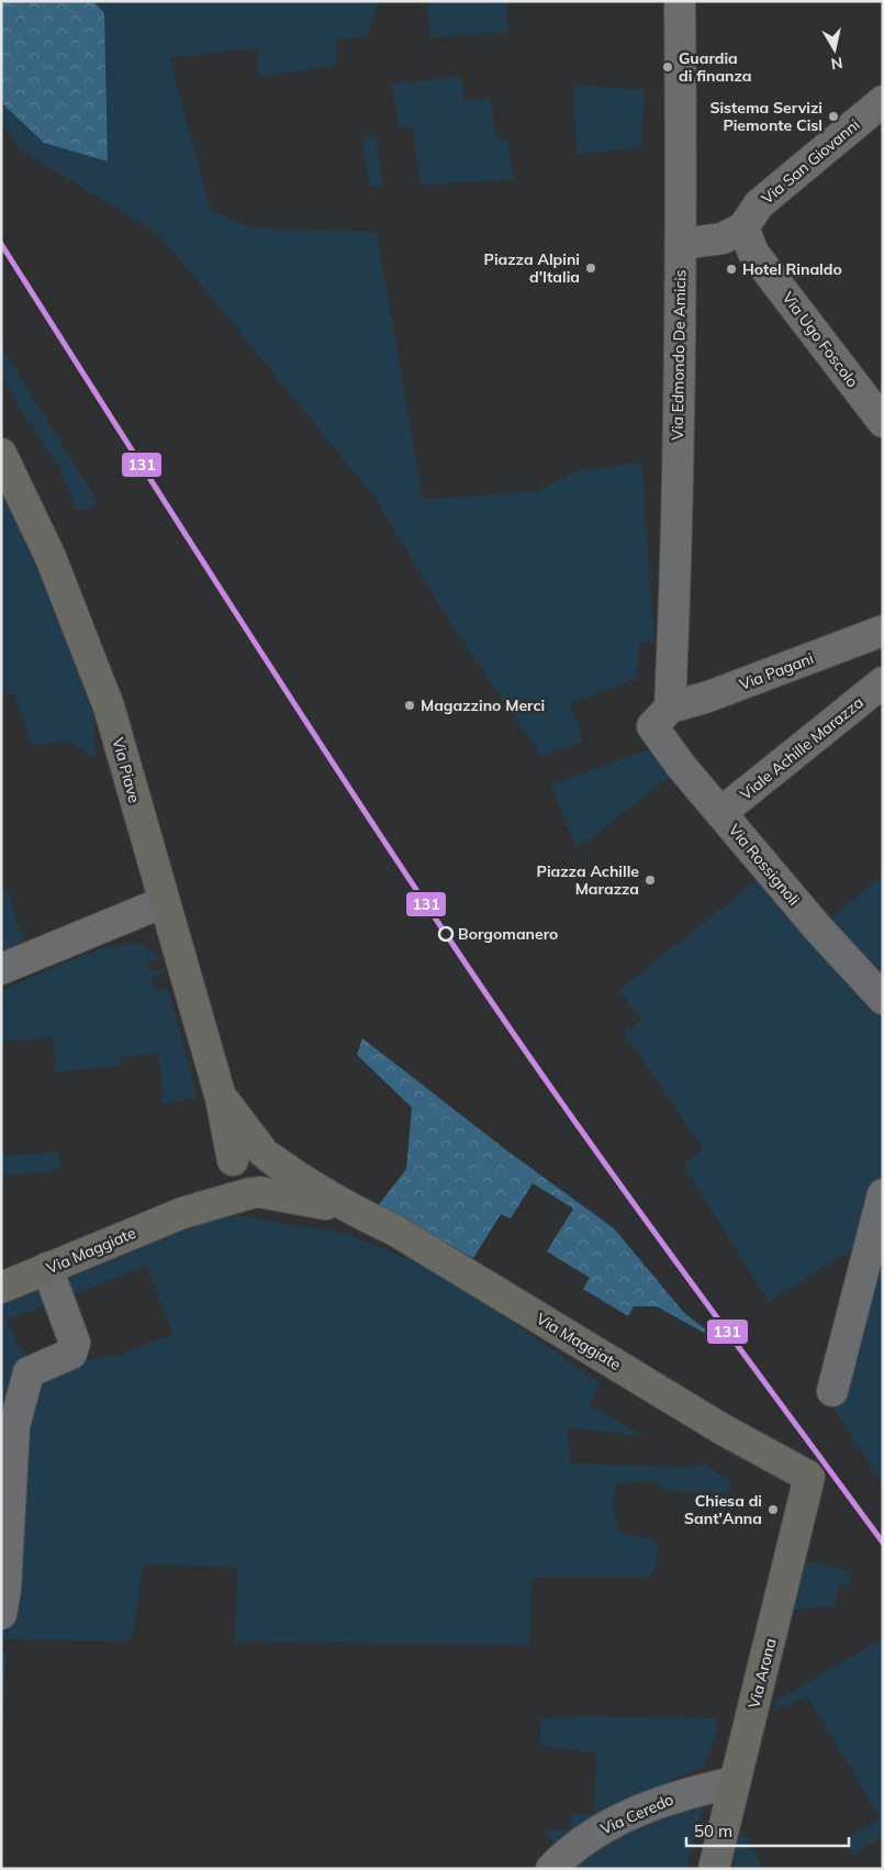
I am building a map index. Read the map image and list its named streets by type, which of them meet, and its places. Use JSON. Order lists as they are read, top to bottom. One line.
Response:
{"streets":{"main road":["Via Piave","Via Maggiate","Via Arona"],"street":["Via San Giovanni","Via Ugo Foscolo","Via Edmondo De Amicis","Via Pagani","Viale Achille Marazza","Via Rossignoli","Via Ceredo"]},"crossings":[["Via San Giovanni","Via Ugo Foscolo"],["Via Edmondo De Amicis","Via Pagani"],["Via Edmondo De Amicis","Via Rossignoli"],["Via Pagani","Via Rossignoli"],["Viale Achille Marazza","Via Rossignoli"],["Via Piave","Via Maggiate"],["Via Maggiate","Via Arona"],["Via Arona","Via Ceredo"]],"places":["Guardia di finanza","Sistema Servizi Piemonte Cisl","Piazza Alpini d'Italia","Hotel Rinaldo","Magazzino Merci","Piazza Achille Marazza","Borgomanero","Chiesa di Sant'Anna"],"lines":["transit line 131"],"scale_bar":"50 m","north":"bottom"}
